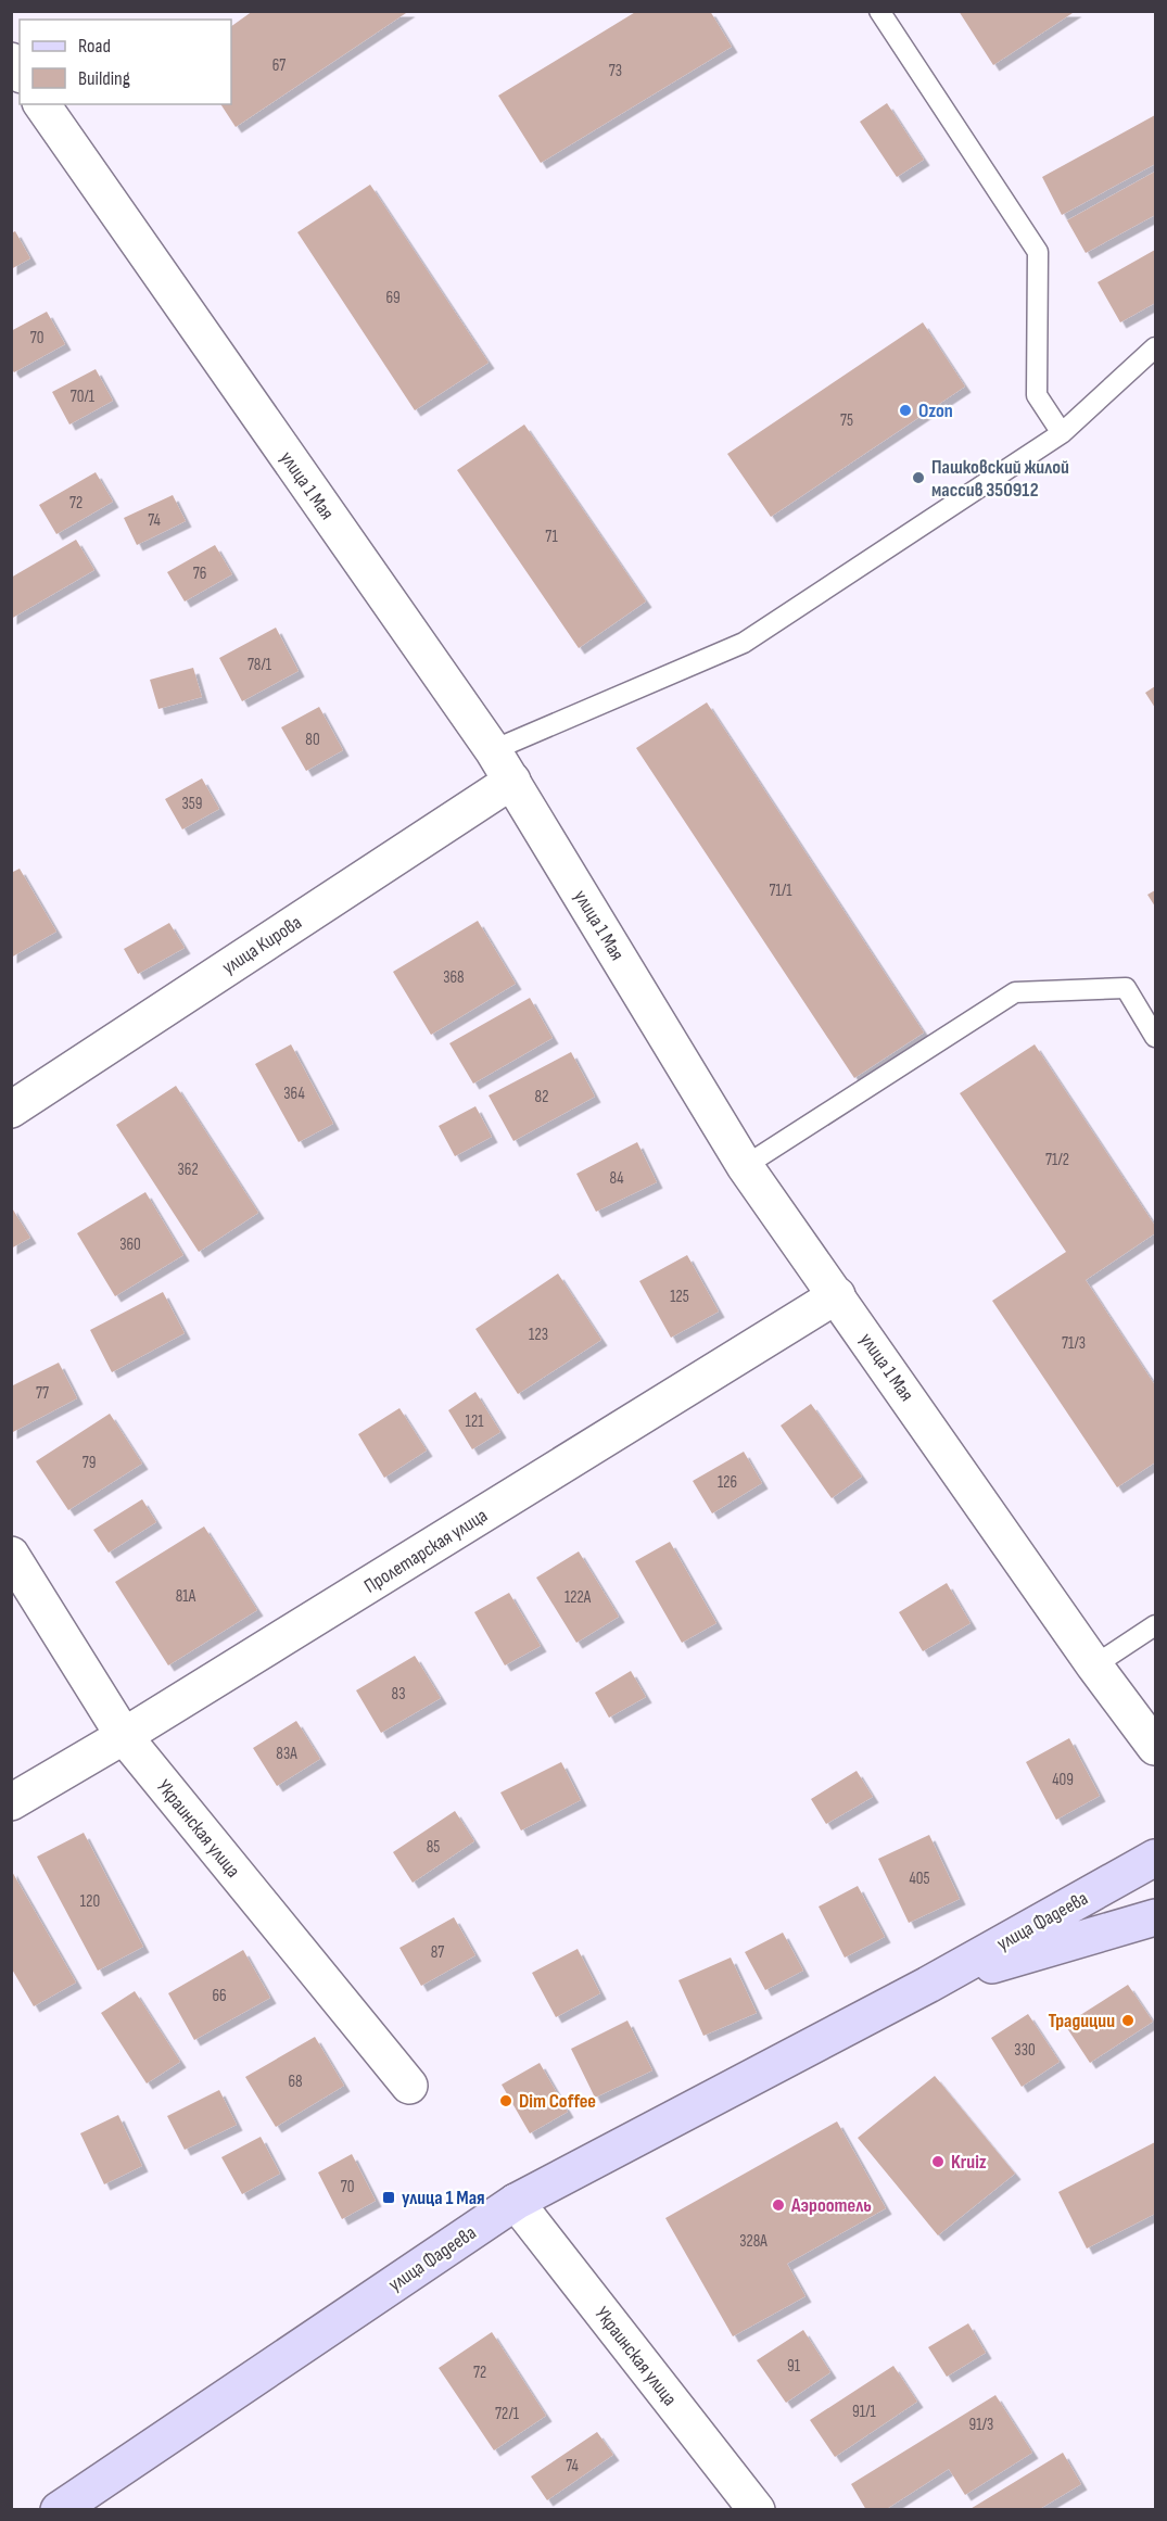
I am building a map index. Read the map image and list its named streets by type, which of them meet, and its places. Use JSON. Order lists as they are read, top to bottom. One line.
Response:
{"streets":{"main road":["улица Фадеева"],"street":["улица 1 Мая","улица Кирова","Пролетарская улица","Украинская улица"]},"crossings":[["улица 1 Мая","улица Кирова"],["улица 1 Мая","Пролетарская улица"],["Пролетарская улица","Украинская улица"],["Украинская улица","улица Фадеева"]],"places":{"other":["Ozon","Пашковский жилой массив 350912","Традиции","Dim Coffee","Kruiz","Аэроотель"],"transit":["улица 1 Мая"]},"house_numbers":["67","73","69","70","70/1","75","72","74","71","76","78/1","80","359","71/1","368","364","82","71/2","362","84","360","125","123","71/3","77","121","79","126","81А","122А","83","83А","409","85","405","120","87","66","330","68","70","328А","91","72","91/1","72/1","91/3","74"],"legend":["Road","Building"]}
